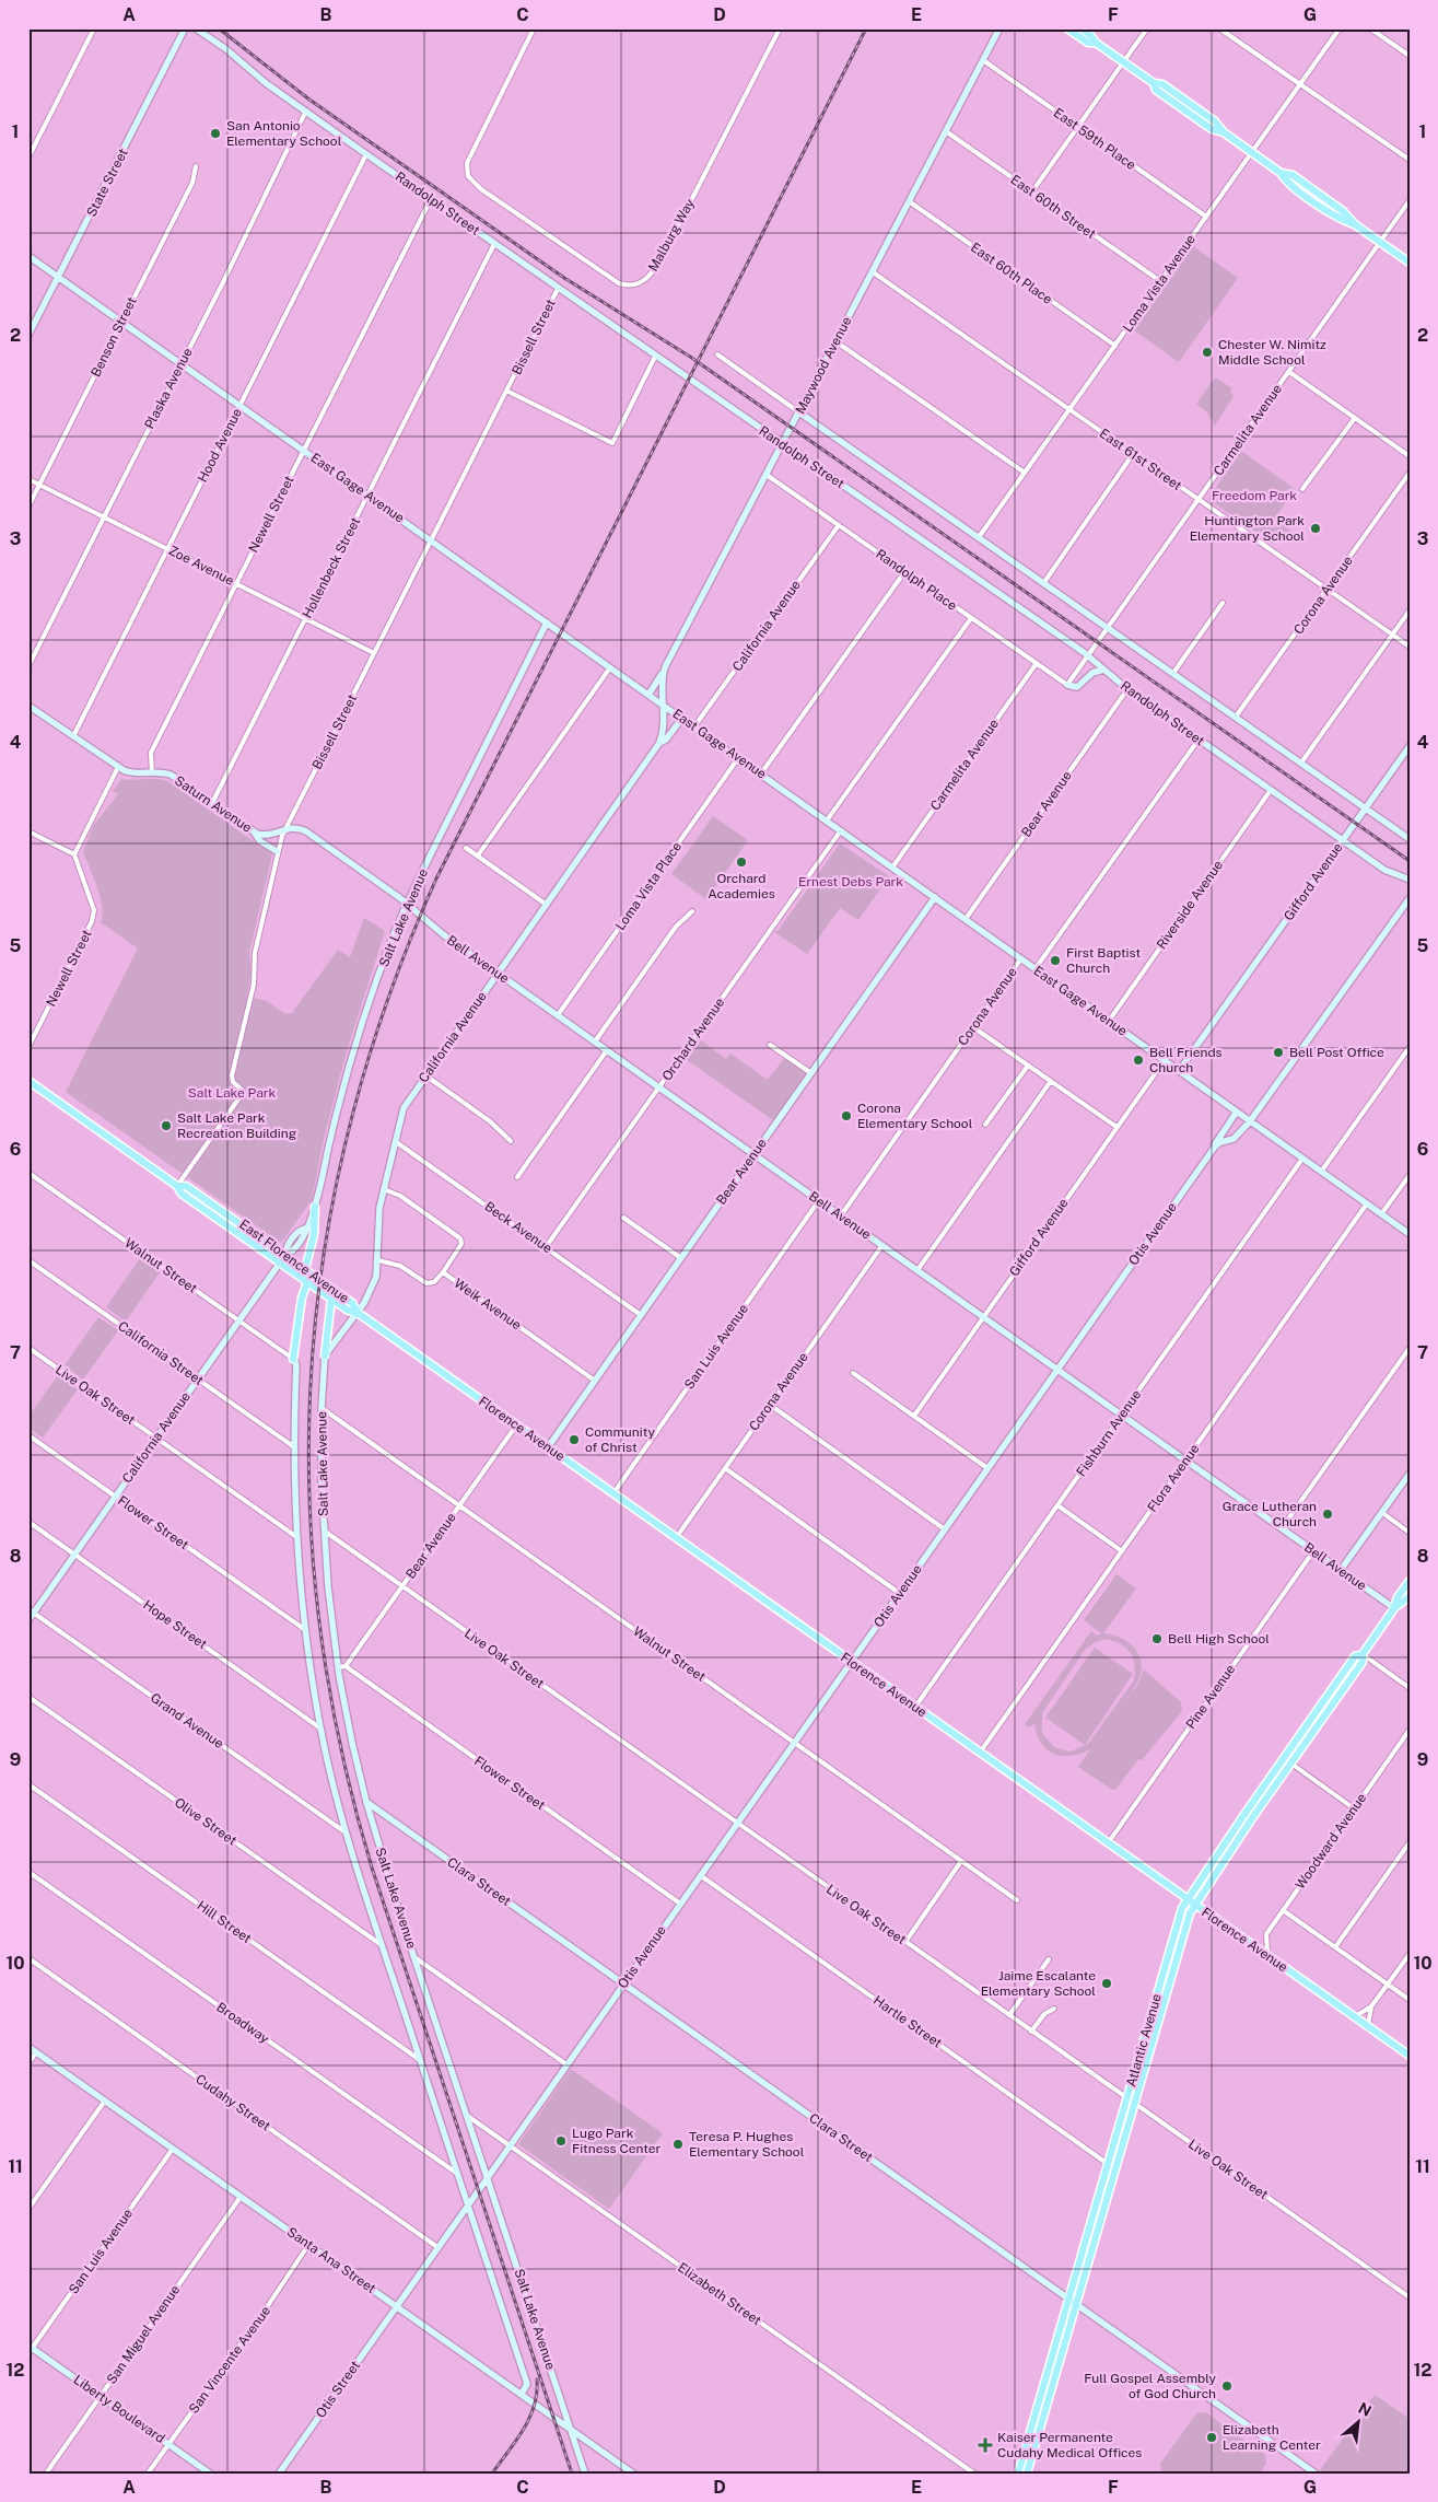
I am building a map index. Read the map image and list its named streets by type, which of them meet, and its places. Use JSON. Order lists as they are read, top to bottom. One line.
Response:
{"streets":{"main road":["East Florence Avenue","Florence Avenue","Atlantic Avenue"],"street":["East 59th Place","State Street","Randolph Street","East 60th Street","Malburg Way","East 60th Place","Loma Vista Avenue","Benson Street","Bissell Street","Maywood Avenue","Plaska Avenue","Carmelita Avenue","Hood Avenue","East 61st Street","East Gage Avenue","Newell Street","Zoe Avenue","Hollenbeck Street","Randolph Place","Corona Avenue","California Avenue","Saturn Avenue","Bear Avenue","Gifford Avenue","Loma Vista Place","Riverside Avenue","Salt Lake Avenue","Bell Avenue","Orchard Avenue","Beck Avenue","Otis Avenue","Walnut Street","Weik Avenue","San Luis Avenue","California Street","Live Oak Street","Fishburn Avenue","Flora Avenue","Flower Street","Hope Street","Pine Avenue","Grand Avenue","Olive Street","Woodward Avenue","Clara Street","Hill Street","Hartle Street","Broadway","Cudahy Street","Santa Ana Street","Elizabeth Street","San Miguel Avenue","San Vincente Avenue","Otis Street","Liberty Boulevard"]},"crossings":[["East 59th Place","Loma Vista Avenue"],["East 59th Place","Maywood Avenue"],["State Street","East Gage Avenue"],["Randolph Street","Bissell Street"],["Randolph Street","Maywood Avenue"],["Randolph Street","Plaska Avenue"],["Randolph Street","Carmelita Avenue"],["Randolph Street","Hood Avenue"],["Randolph Street","Newell Street"],["Randolph Street","Hollenbeck Street"],["Randolph Street","Corona Avenue"],["Randolph Street","Bear Avenue"],["Randolph Street","Gifford Avenue"],["Randolph Street","Riverside Avenue"],["East 60th Street","Loma Vista Avenue"],["East 60th Street","Maywood Avenue"],["East 60th Place","Loma Vista Avenue"],["East 60th Place","Maywood Avenue"],["Loma Vista Avenue","East 61st Street"],["Benson Street","East Gage Avenue"],["Benson Street","Zoe Avenue"],["Bissell Street","East Gage Avenue"],["Bissell Street","Zoe Avenue"],["Bissell Street","Saturn Avenue"],["Bissell Street","Bell Avenue"],["Bissell Street","East Florence Avenue"],["Maywood Avenue","East 61st Street"],["Maywood Avenue","East Gage Avenue"],["Maywood Avenue","Randolph Place"],["Maywood Avenue","California Avenue"],["Plaska Avenue","East Gage Avenue"],["Plaska Avenue","Zoe Avenue"],["Carmelita Avenue","East 61st Street"],["Carmelita Avenue","East Gage Avenue"],["Carmelita Avenue","Randolph Place"],["Hood Avenue","East Gage Avenue"],["Hood Avenue","Zoe Avenue"],["Hood Avenue","Saturn Avenue"],["East 61st Street","Corona Avenue"],["East Gage Avenue","Newell Street"],["East Gage Avenue","Hollenbeck Street"],["East Gage Avenue","Corona Avenue"],["East Gage Avenue","California Avenue"],["East Gage Avenue","Bear Avenue"],["East Gage Avenue","Gifford Avenue"],["East Gage Avenue","Loma Vista Place"],["East Gage Avenue","Riverside Avenue"],["East Gage Avenue","Salt Lake Avenue"],["East Gage Avenue","Orchard Avenue"],["East Gage Avenue","Otis Avenue"],["East Gage Avenue","Fishburn Avenue"],["East Gage Avenue","Flora Avenue"],["Newell Street","Zoe Avenue"],["Newell Street","Saturn Avenue"],["Zoe Avenue","Hollenbeck Street"],["Hollenbeck Street","Saturn Avenue"],["Randolph Place","California Avenue"],["Corona Avenue","Bell Avenue"],["Corona Avenue","Florence Avenue"],["California Avenue","Salt Lake Avenue"],["California Avenue","Bell Avenue"],["California Avenue","Beck Avenue"],["California Avenue","East Florence Avenue"],["California Avenue","Walnut Street"],["California Avenue","Weik Avenue"],["California Avenue","California Street"],["California Avenue","Live Oak Street"],["California Avenue","Florence Avenue"],["California Avenue","Flower Street"],["California Avenue","Hope Street"],["California Avenue","Grand Avenue"],["Saturn Avenue","Bell Avenue"],["Bear Avenue","Salt Lake Avenue"],["Bear Avenue","Bell Avenue"],["Bear Avenue","Beck Avenue"],["Bear Avenue","Walnut Street"],["Bear Avenue","Weik Avenue"],["Bear Avenue","Live Oak Street"],["Bear Avenue","Florence Avenue"],["Bear Avenue","Flower Street"],["Gifford Avenue","Bell Avenue"],["Loma Vista Place","Bell Avenue"],["Salt Lake Avenue","Bell Avenue"],["Salt Lake Avenue","Otis Avenue"],["Salt Lake Avenue","East Florence Avenue"],["Salt Lake Avenue","Walnut Street"],["Salt Lake Avenue","California Street"],["Salt Lake Avenue","Live Oak Street"],["Salt Lake Avenue","Flower Street"],["Salt Lake Avenue","Hope Street"],["Salt Lake Avenue","Grand Avenue"],["Salt Lake Avenue","Olive Street"],["Salt Lake Avenue","Clara Street"],["Salt Lake Avenue","Hill Street"],["Salt Lake Avenue","Broadway"],["Salt Lake Avenue","Santa Ana Street"],["Salt Lake Avenue","Elizabeth Street"],["Bell Avenue","Orchard Avenue"],["Bell Avenue","Otis Avenue"],["Bell Avenue","San Luis Avenue"],["Bell Avenue","Fishburn Avenue"],["Bell Avenue","Flora Avenue"],["Bell Avenue","Pine Avenue"],["Bell Avenue","Atlantic Avenue"],["Orchard Avenue","Beck Avenue"],["Otis Avenue","Walnut Street"],["Otis Avenue","Live Oak Street"],["Otis Avenue","Florence Avenue"],["Otis Avenue","Flower Street"],["Otis Avenue","Clara Street"],["Otis Avenue","Hartle Street"],["Otis Avenue","Cudahy Street"],["Otis Avenue","Santa Ana Street"],["Otis Avenue","Elizabeth Street"],["Otis Avenue","Otis Street"],["East Florence Avenue","Florence Avenue"],["San Luis Avenue","Florence Avenue"],["San Luis Avenue","Santa Ana Street"],["San Luis Avenue","Liberty Boulevard"],["Live Oak Street","Atlantic Avenue"],["Florence Avenue","Fishburn Avenue"],["Florence Avenue","Flora Avenue"],["Florence Avenue","Pine Avenue"],["Florence Avenue","Woodward Avenue"],["Florence Avenue","Atlantic Avenue"],["Clara Street","Atlantic Avenue"],["Hartle Street","Atlantic Avenue"],["Santa Ana Street","San Miguel Avenue"],["Santa Ana Street","San Vincente Avenue"],["Santa Ana Street","Otis Street"],["San Miguel Avenue","Liberty Boulevard"],["San Vincente Avenue","Liberty Boulevard"]],"parks":["Freedom Park","Ernest Debs Park","Salt Lake Park"],"places":{"other":["San Antonio Elementary School","Chester W. Nimitz Middle School","Huntington Park Elementary School","Orchard Academies","First Baptist Church","Bell Post Office","Bell Friends Church","Corona Elementary School","Salt Lake Park Recreation Building","Community of Christ","Grace Lutheran Church","Bell High School","Jaime Escalante Elementary School","Lugo Park Fitness Center","Teresa P. Hughes Elementary School","Full Gospel Assembly of God Church","Elizabeth Learning Center"],"health":["Kaiser Permanente Cudahy Medical Offices"]},"north":"top right","grid":{"columns":["A","B","C","D","E","F","G"],"rows":["1","2","3","4","5","6","7","8","9","10","11","12"]}}
